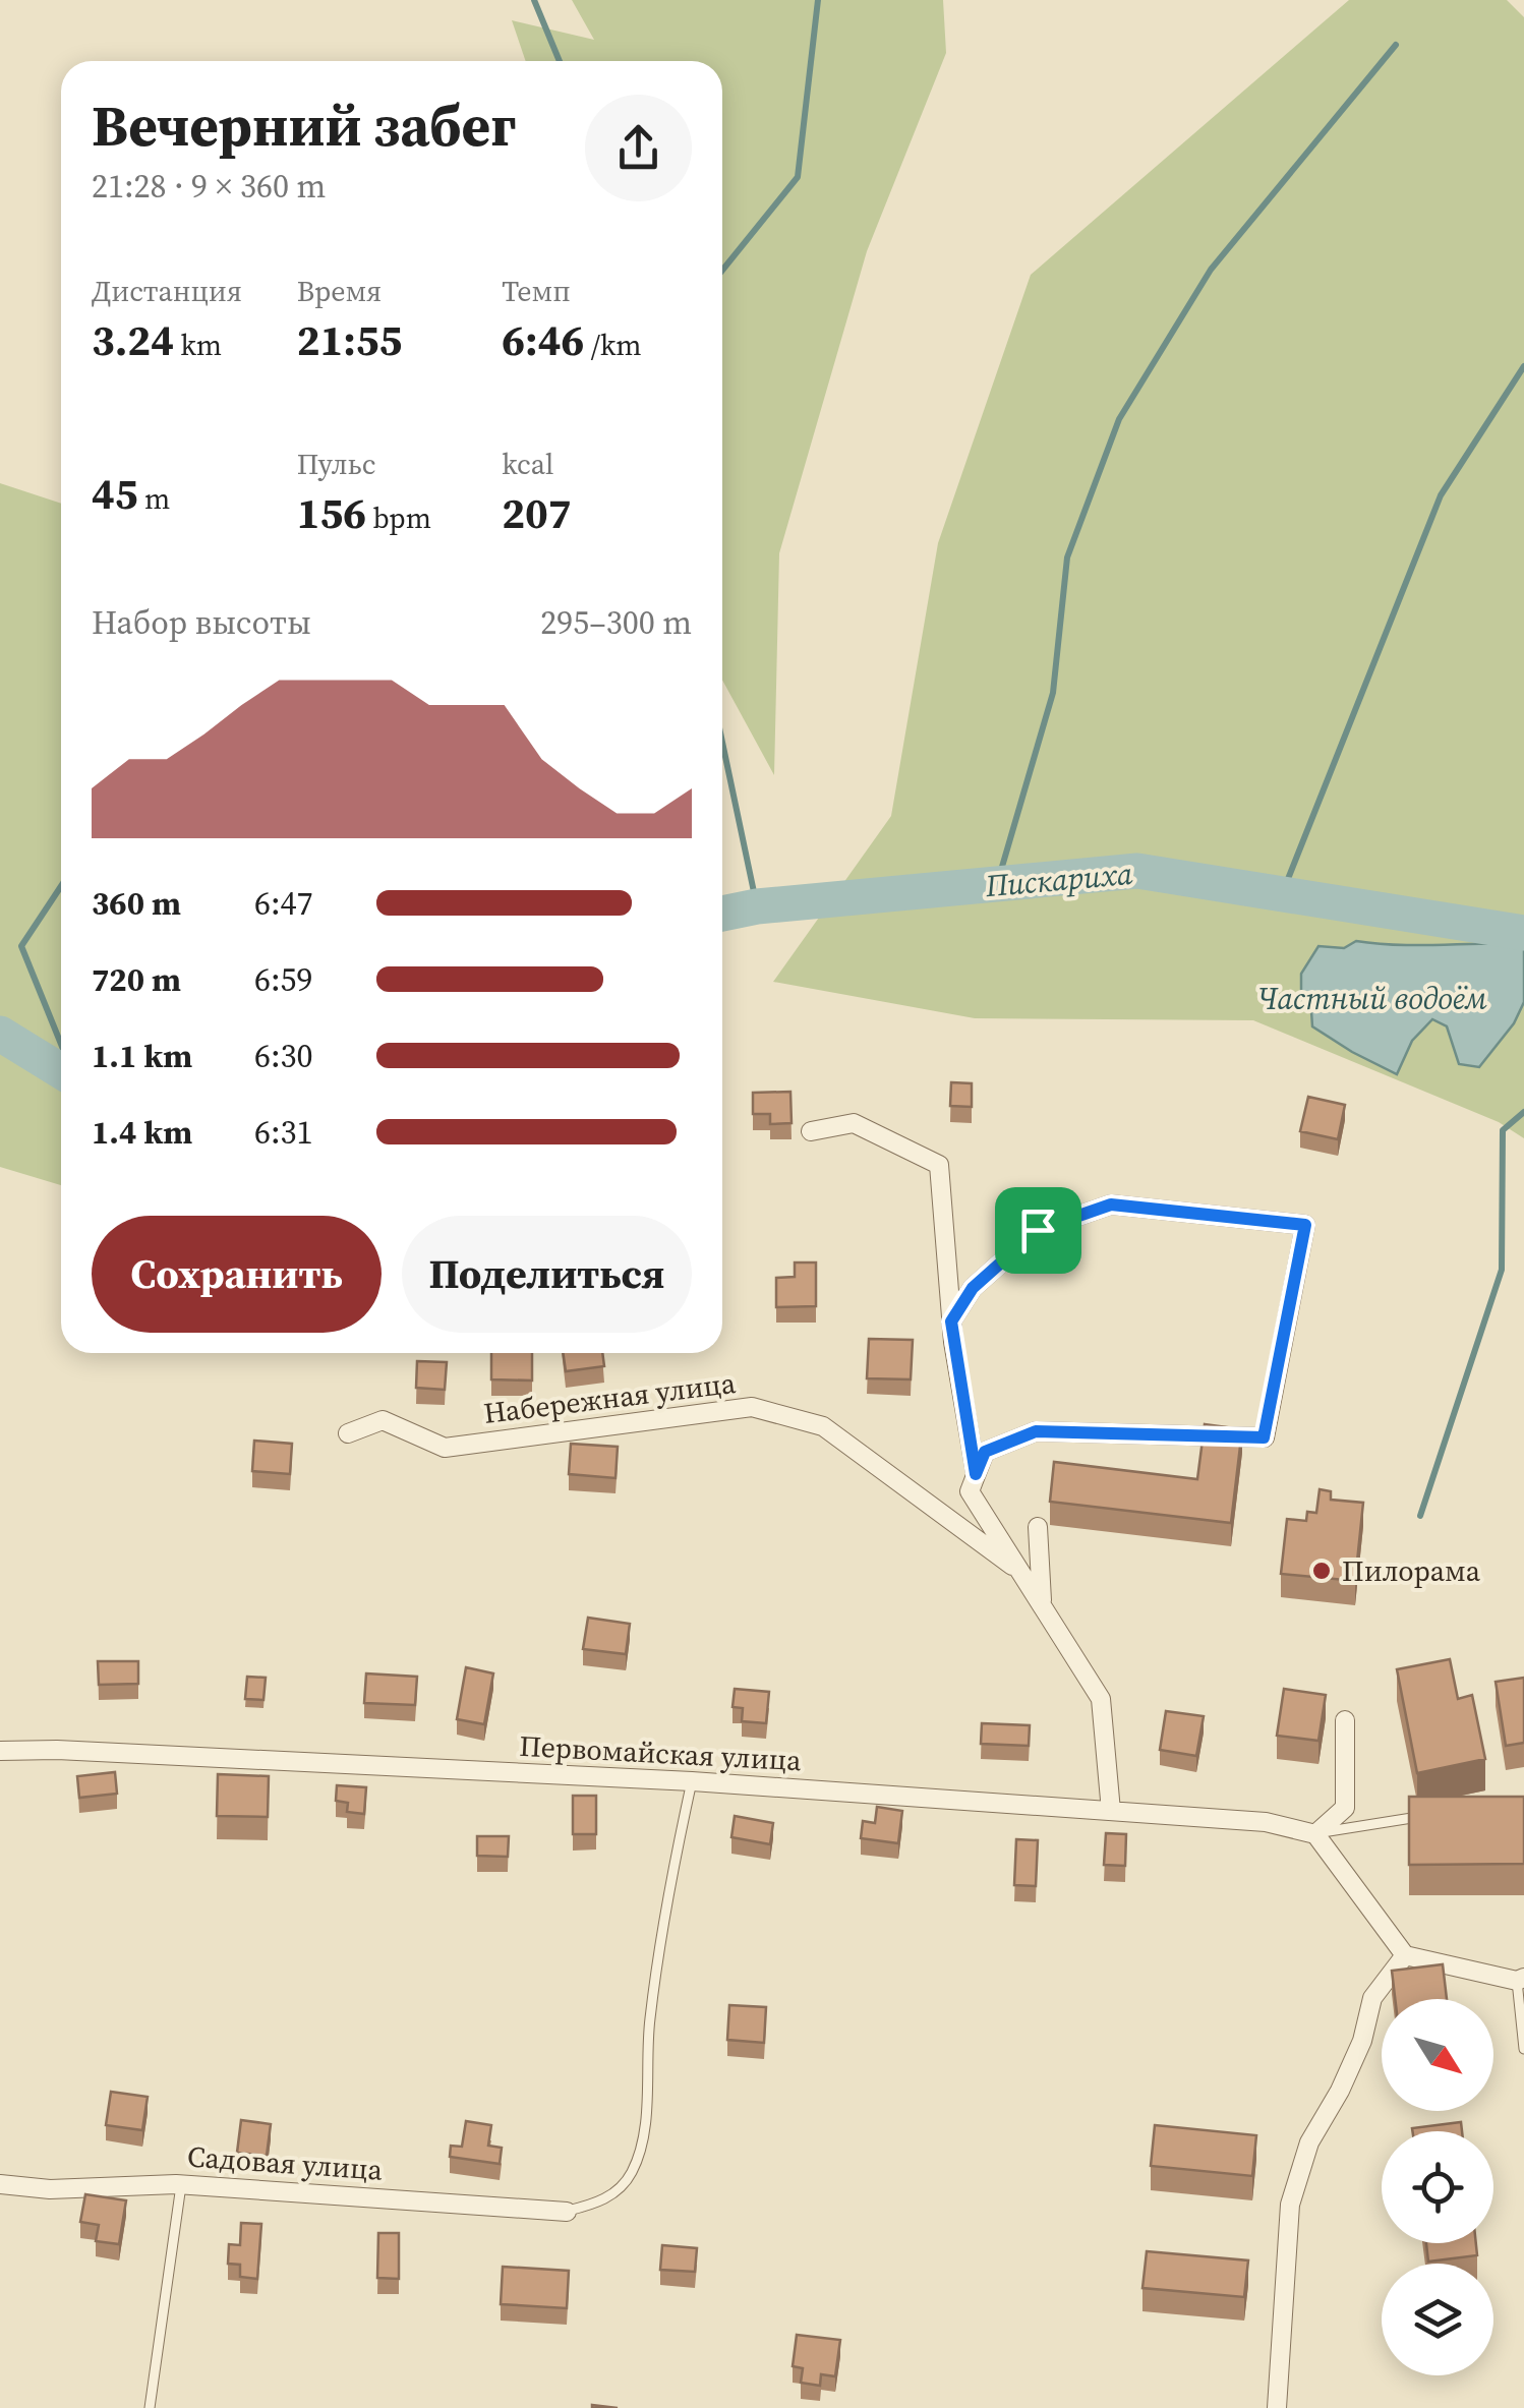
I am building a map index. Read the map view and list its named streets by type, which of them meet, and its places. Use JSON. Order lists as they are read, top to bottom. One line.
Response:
{"streets":{"street":["Набережная улица","Первомайская улица","Садовая улица"]},"water":["Пискариха","Частный водоём"],"places":["Пилорама"],"north":"bottom right","page":{"heading":["Вечерний забег","21:28 · 9 × 360 m"],"stats":[["Дистанция","3.24 km"],["Время","21:55"],["Темп","6:46 /km"],["45 m"],["Пульс","156 bpm"],["kcal","207"]],"chart":["Набор высоты","295–300 m"],"list":[{"name":"360 m","note":"6:47"},{"name":"720 m","note":"6:59"},{"name":"1.1 km","note":"6:30"},{"name":"1.4 km","note":"6:31"}],"buttons":["Сохранить","Поделиться"]}}
